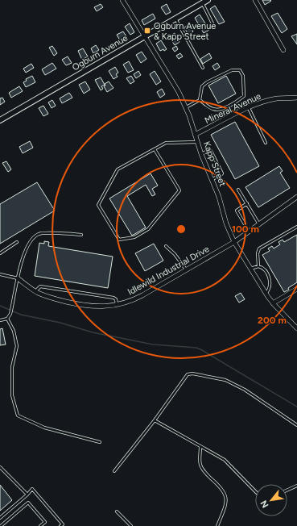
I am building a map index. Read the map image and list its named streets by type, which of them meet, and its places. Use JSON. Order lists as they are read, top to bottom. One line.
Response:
{"streets":{"street":["Ogburn Avenue","Mineral Avenue","Kapp Street","Idlewild Industrial Drive"]},"crossings":[["Ogburn Avenue","Kapp Street"],["Mineral Avenue","Kapp Street"],["Kapp Street","Idlewild Industrial Drive"]],"places":{"transit":["Ogburn Avenue & Kapp Street"]},"north":"bottom left","rings":["100 m","200 m"]}
